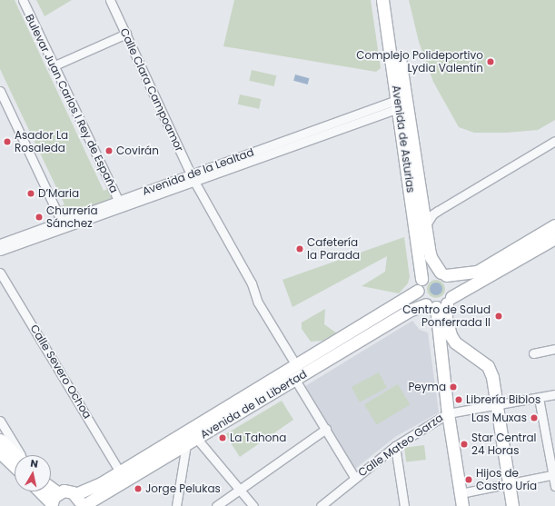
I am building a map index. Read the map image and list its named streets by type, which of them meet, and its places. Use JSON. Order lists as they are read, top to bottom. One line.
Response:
{"streets":{"main road":["Avenida de Asturias","Avenida de la Libertad"],"street":["Calle Clara Campoamor","Bulevar Juan Carlos I Rey de España","Avenida de la Lealtad","Calle Severo Ochoa","Calle Mateo Garza"]},"crossings":[["Calle Clara Campoamor","Avenida de la Lealtad"],["Bulevar Juan Carlos I Rey de España","Avenida de la Lealtad"],["Avenida de Asturias","Avenida de la Lealtad"],["Avenida de Asturias","Avenida de la Libertad"],["Avenida de la Lealtad","Avenida de la Libertad"],["Calle Severo Ochoa","Avenida de la Libertad"]],"places":["Complejo Polideportivo Lydia Valentín","Asador La Rosaleda","Covirán","D’Maria","Churrería Sánchez","Cafetería la Parada","Centro de Salud Ponferrada II","Peyma","Librería Biblos","Las Muxas","La Tahona","Star Central 24 Horas","Hijos de Castro Uría","Jorge Pelukas"],"north":"top"}
